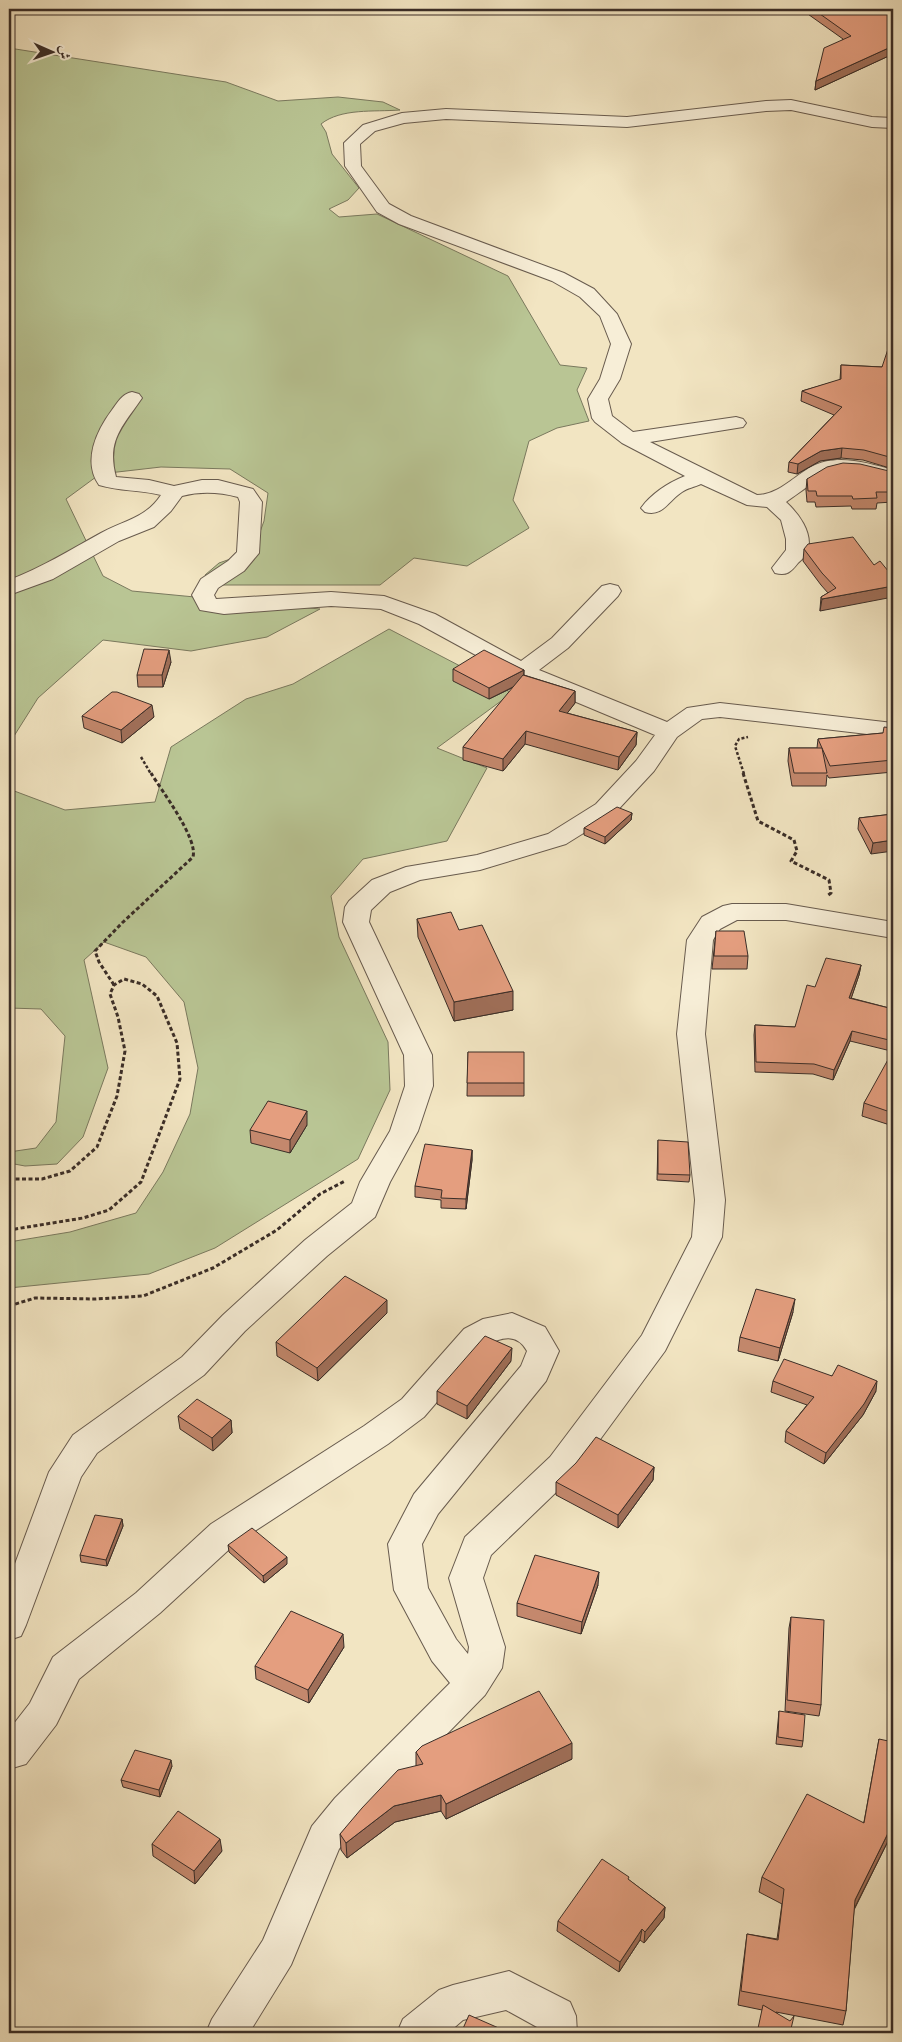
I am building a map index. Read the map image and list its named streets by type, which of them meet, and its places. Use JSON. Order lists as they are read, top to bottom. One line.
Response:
{"north":"right"}
